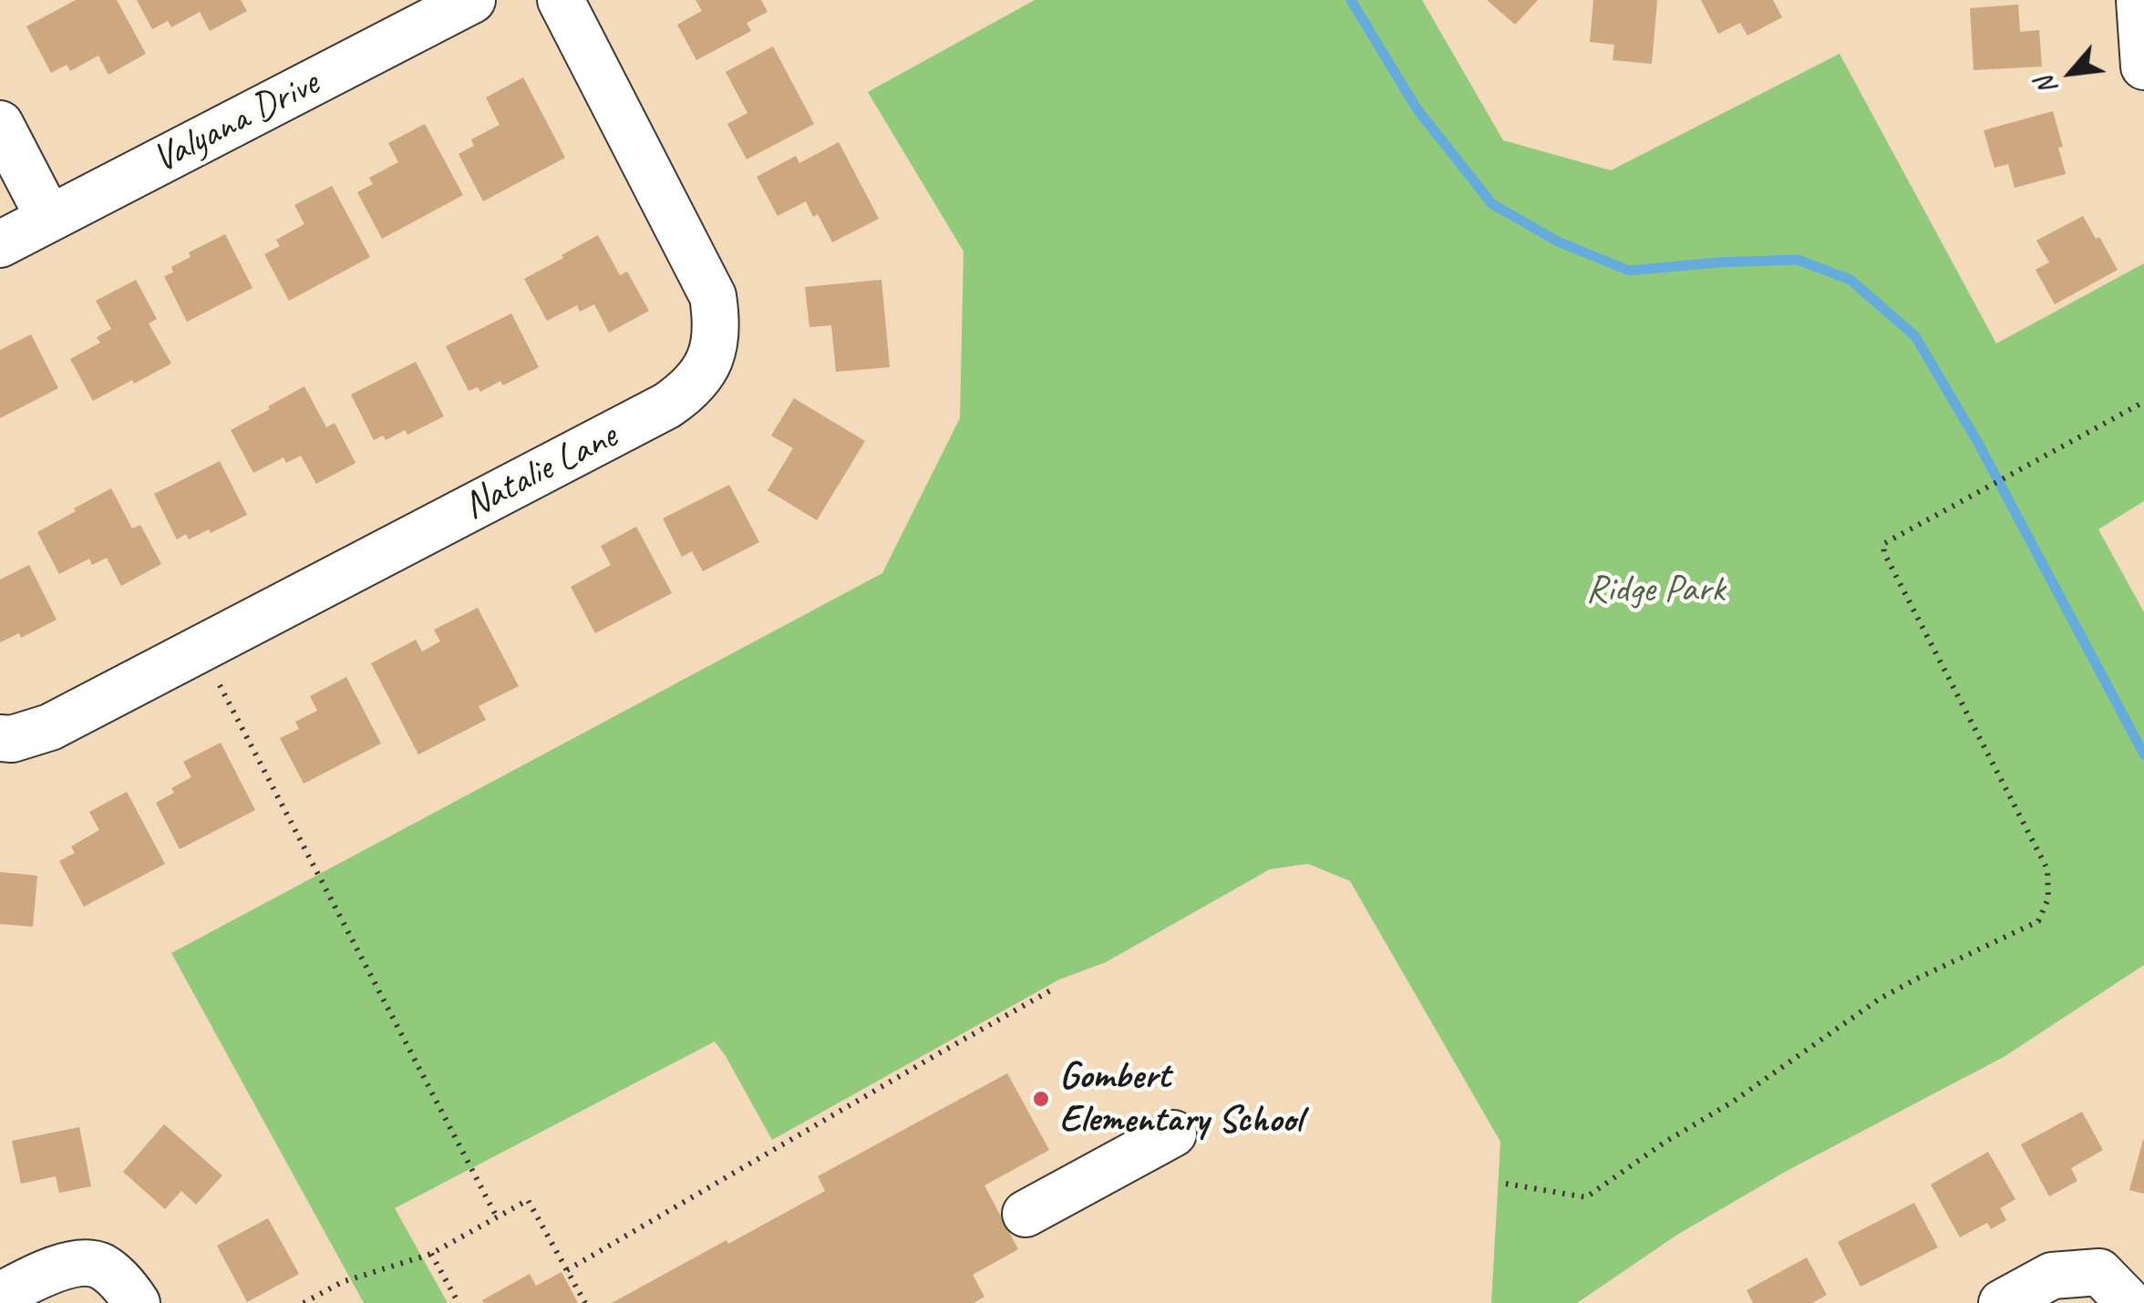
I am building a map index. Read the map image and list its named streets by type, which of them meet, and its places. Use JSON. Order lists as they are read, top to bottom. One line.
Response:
{"streets":{"street":["Valyana Drive","Natalie Lane"]},"parks":["Ridge Park"],"places":["Gombert Elementary School"],"north":"bottom left"}
